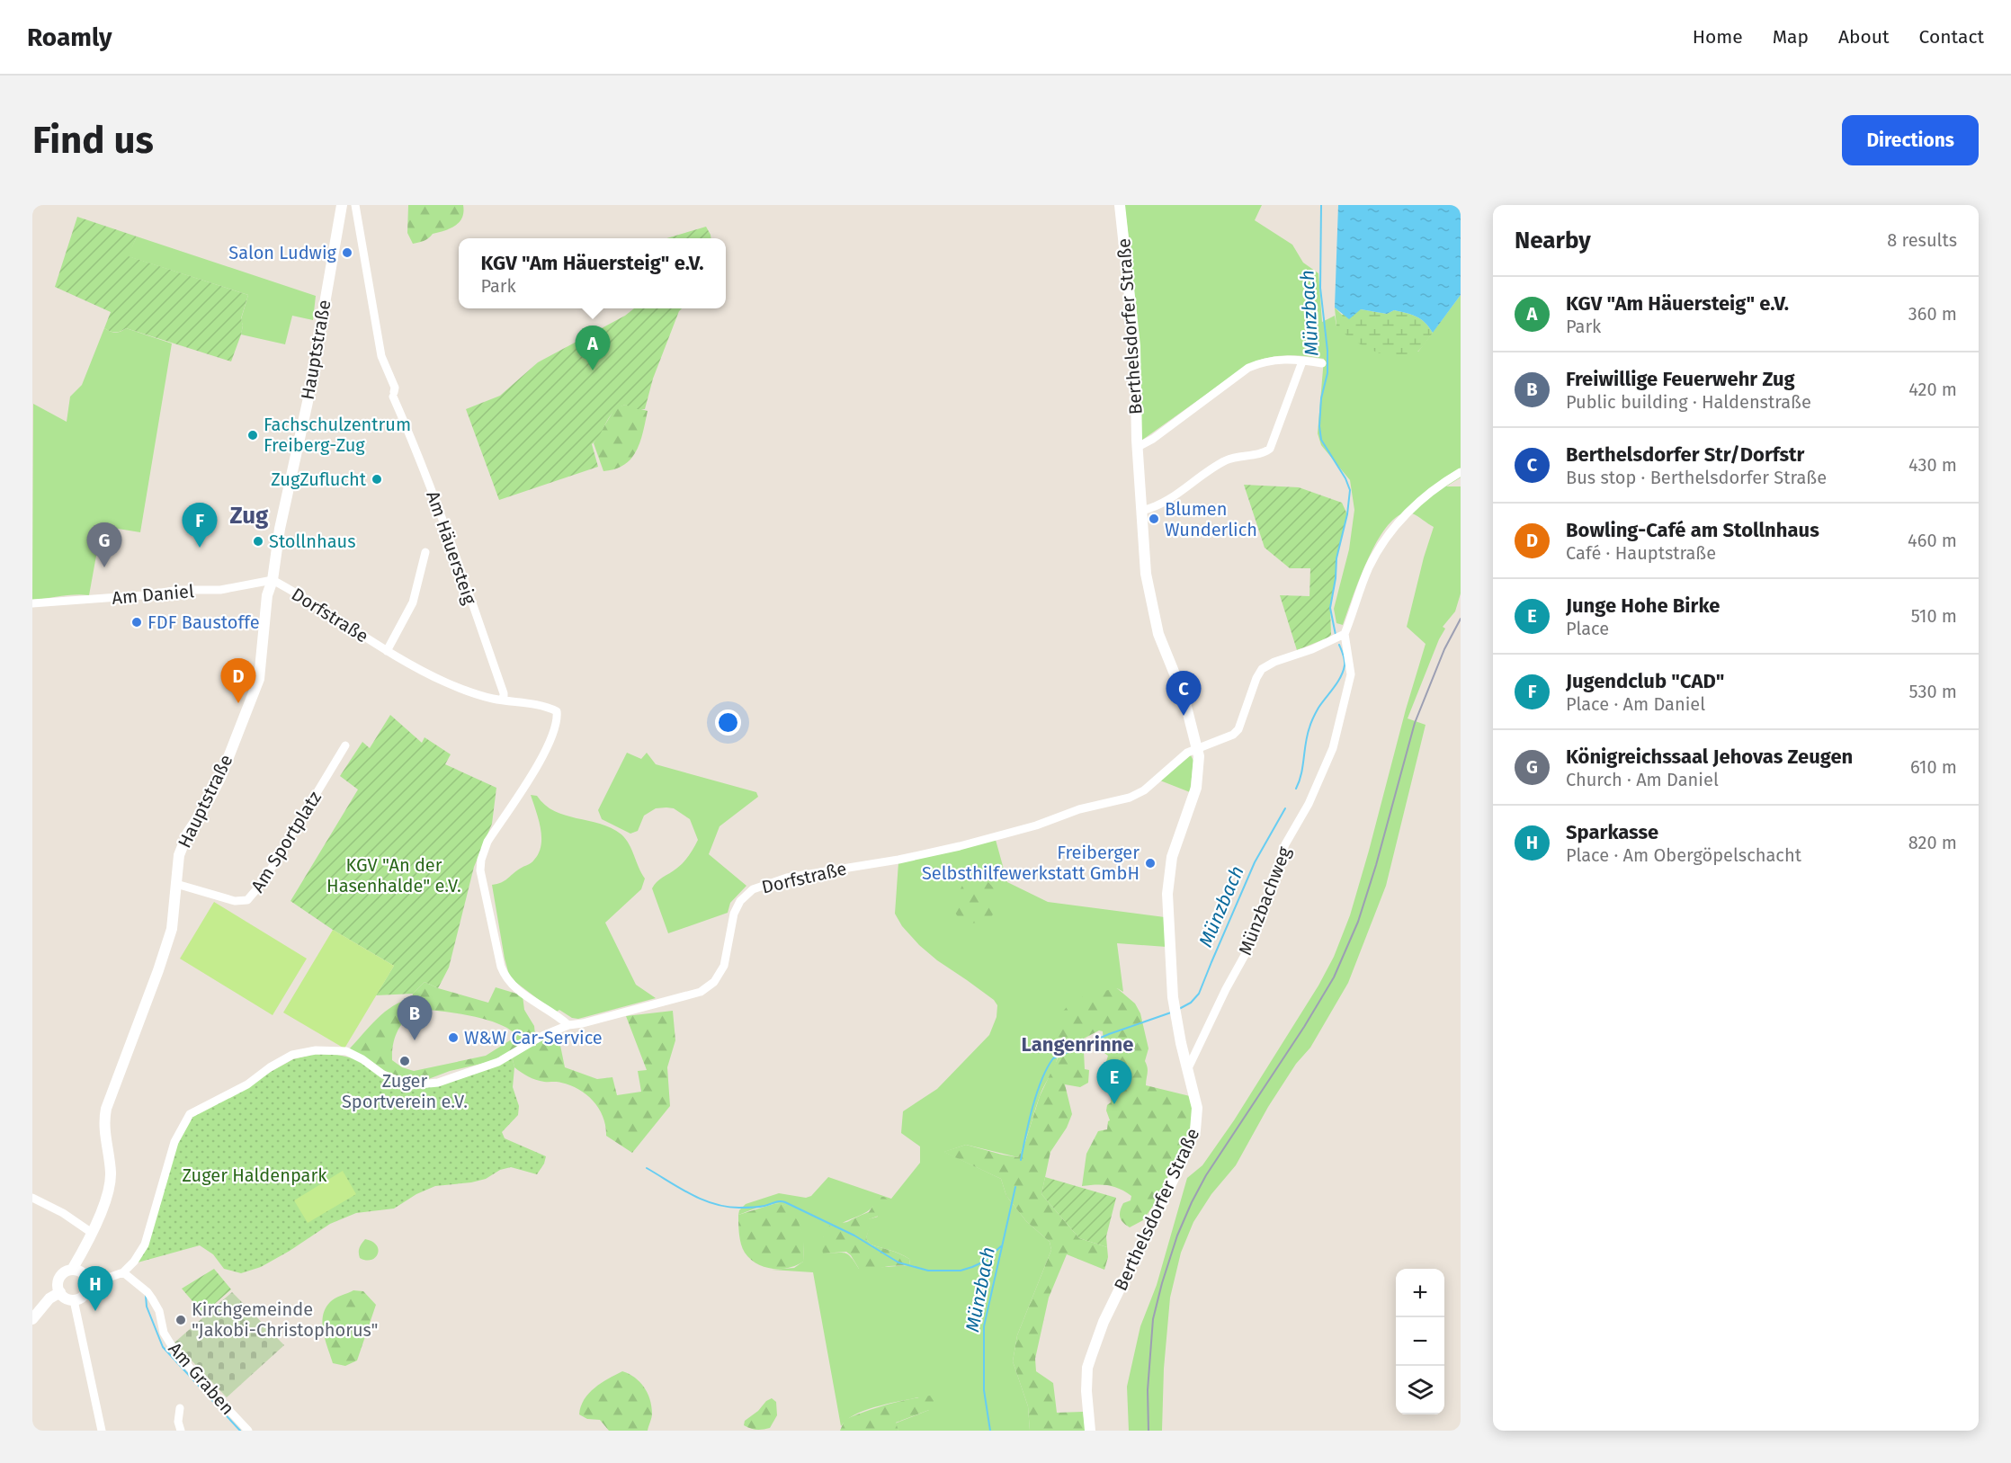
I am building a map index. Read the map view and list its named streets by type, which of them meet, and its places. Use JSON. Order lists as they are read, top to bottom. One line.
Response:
{"streets":{"street":["Berthelsdorfer Straße","Hauptstraße","Am Häuersteig","Am Daniel","Dorfstraße","Am Sportplatz","Münzbachweg","Am Graben"]},"crossings":[["Berthelsdorfer Straße","Dorfstraße"],["Berthelsdorfer Straße","Münzbachweg"],["Hauptstraße","Am Daniel"],["Hauptstraße","Dorfstraße"],["Hauptstraße","Am Sportplatz"],["Am Häuersteig","Dorfstraße"],["Am Daniel","Dorfstraße"],["Dorfstraße","Münzbachweg"]],"districts":["Zug","Langenrinne"],"water":["Münzbach"],"parks":["KGV \"An der Hasenhalde\" e.V.","Zuger Haldenpark"],"places":["Salon Ludwig","Fachschulzentrum Freiberg-Zug","ZugZuflucht","Blumen Wunderlich","Stollnhaus","FDF Baustoffe","Freiberger Selbsthilfewerkstatt GmbH","W&W Car-Service","Zuger Sportverein e.V.","Kirchgemeinde \"Jakobi-Christophorus\""],"page":{"header":"Roamly","nav":["Home","Map","About","Contact"],"buttons":"Directions","title":"Find us","heading":["Nearby","8 results"],"popup":["KGV \"Am Häuersteig\" e.V.","Park"],"list":[{"mark":"A","name":"KGV \"Am Häuersteig\" e.V.","note":"Park","value":"360 m"},{"mark":"B","name":"Freiwillige Feuerwehr Zug","note":"Public building · Haldenstraße","value":"420 m"},{"mark":"C","name":"Berthelsdorfer Str/Dorfstr","note":"Bus stop · Berthelsdorfer Straße","value":"430 m"},{"mark":"D","name":"Bowling-Café am Stollnhaus","note":"Café · Hauptstraße","value":"460 m"},{"mark":"E","name":"Junge Hohe Birke","note":"Place","value":"510 m"},{"mark":"F","name":"Jugendclub \"CAD\"","note":"Place · Am Daniel","value":"530 m"},{"mark":"G","name":"Königreichssaal Jehovas Zeugen","note":"Church · Am Daniel","value":"610 m"},{"mark":"H","name":"Sparkasse","note":"Place · Am Obergöpelschacht","value":"820 m"}],"pins":["A","F","G","D","C","B","E","H"],"map_buttons":["+","−"]}}
